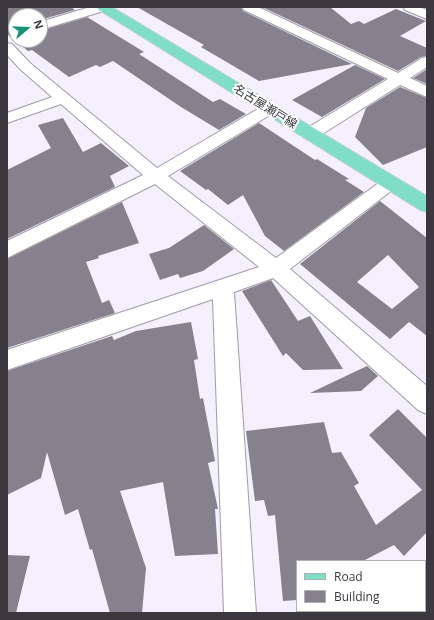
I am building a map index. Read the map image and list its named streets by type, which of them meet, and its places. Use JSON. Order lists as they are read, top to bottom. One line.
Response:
{"streets":{"main road":["名古屋瀬戸線"]},"legend":["Road","Building"],"north":"right"}
